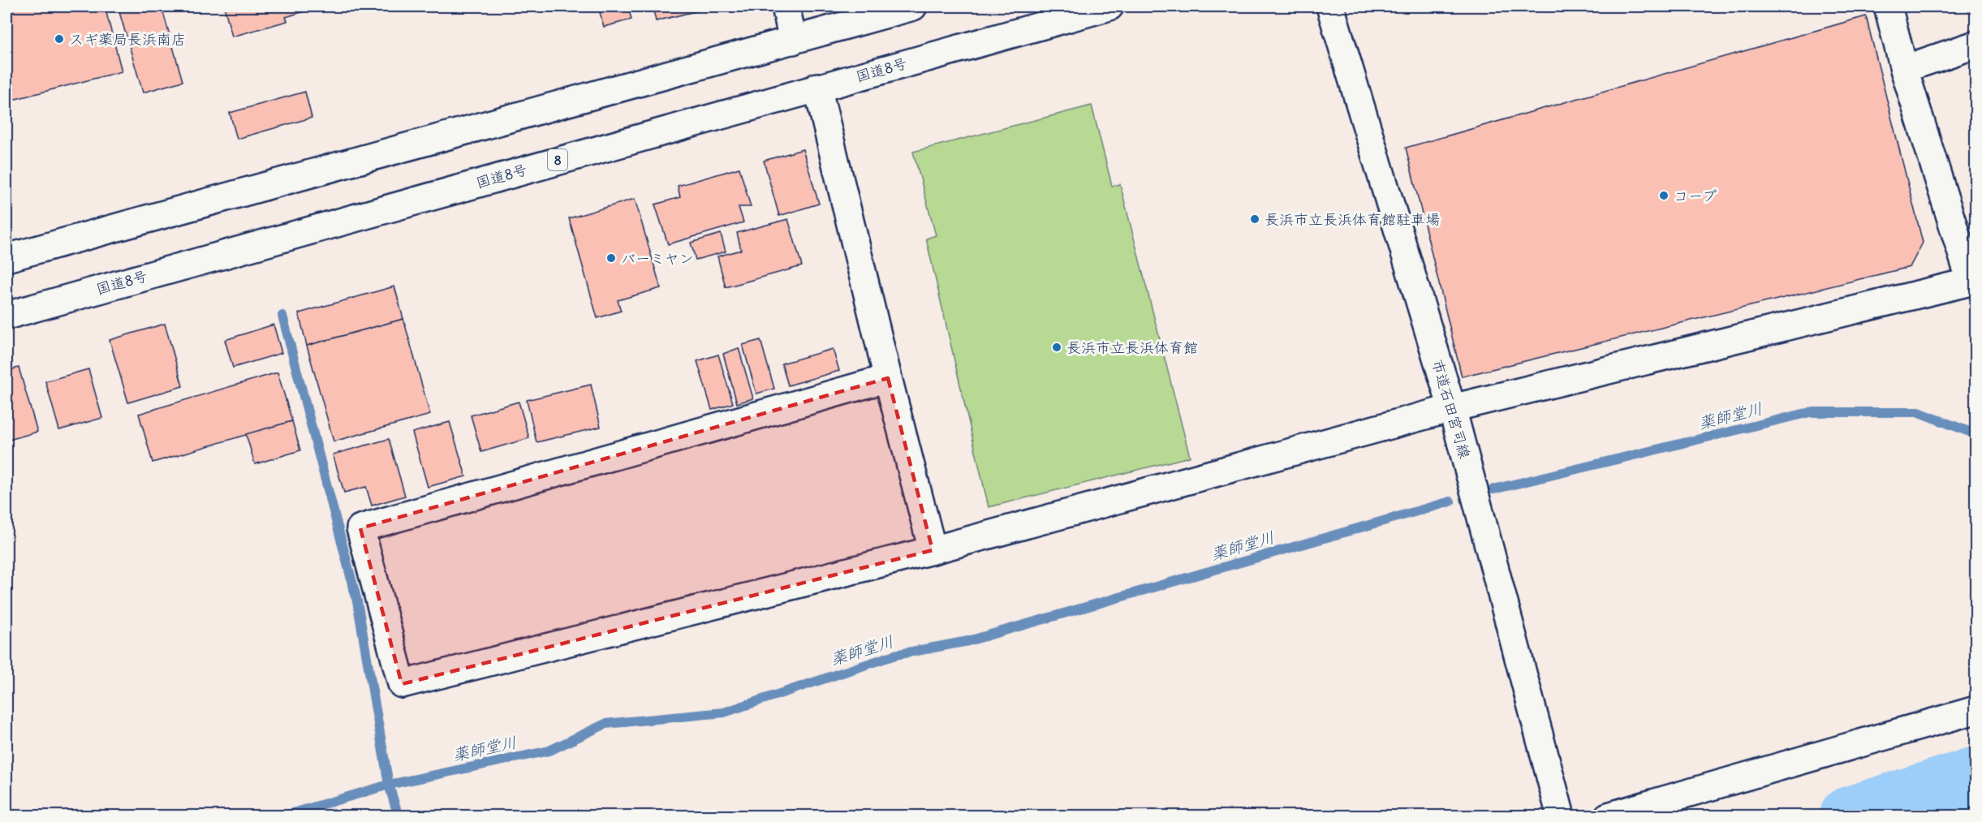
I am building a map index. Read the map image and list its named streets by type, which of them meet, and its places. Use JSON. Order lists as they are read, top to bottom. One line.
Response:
{"streets":{"main road":["国道8号","8","市道石田宮司線"]},"water":["薬師堂川"],"places":["スギ薬局長浜南店","コープ","長浜市立長浜体育館駐車場","バーミヤン","長浜市立長浜体育館"]}
